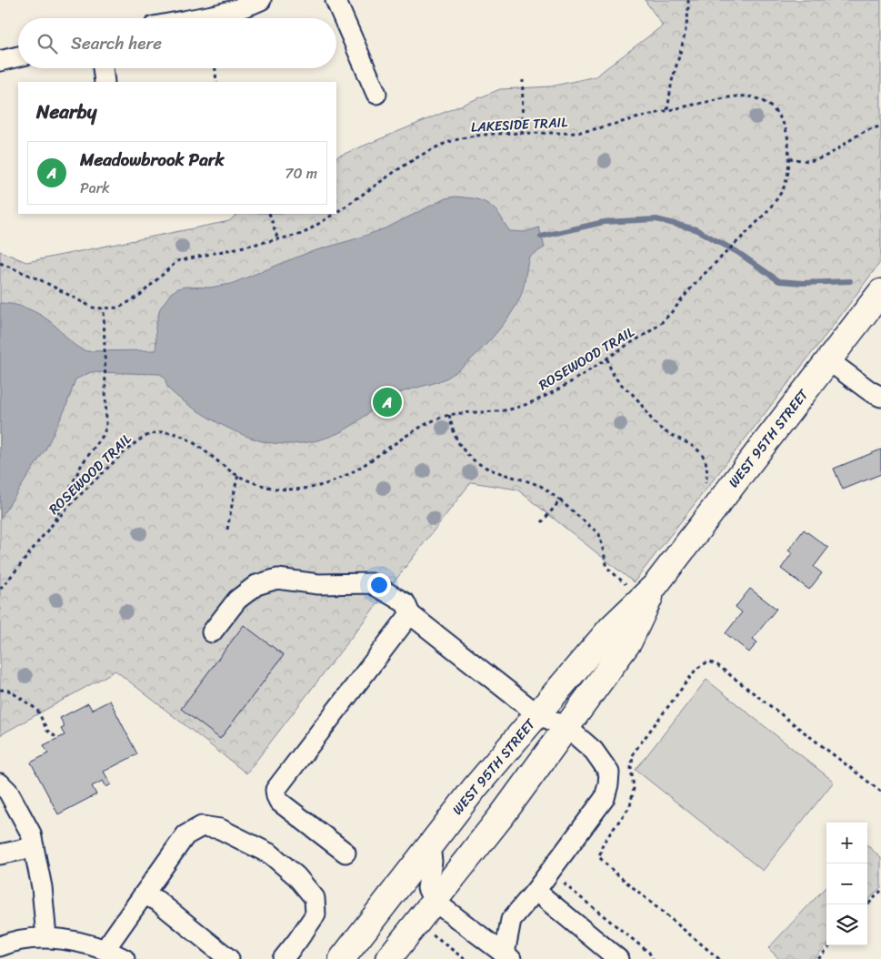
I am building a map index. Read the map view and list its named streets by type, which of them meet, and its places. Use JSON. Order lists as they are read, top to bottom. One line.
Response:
{"streets":{"main road":["WEST 95TH STREET"],"path":["LAKESIDE TRAIL","ROSEWOOD TRAIL"]},"crossings":[["LAKESIDE TRAIL","ROSEWOOD TRAIL"]],"page":{"search":"Search here","heading":"Nearby","list":[{"mark":"A","name":"Meadowbrook Park","note":"Park","value":"70 m"}],"pins":"A","map_buttons":["+","−"]}}
